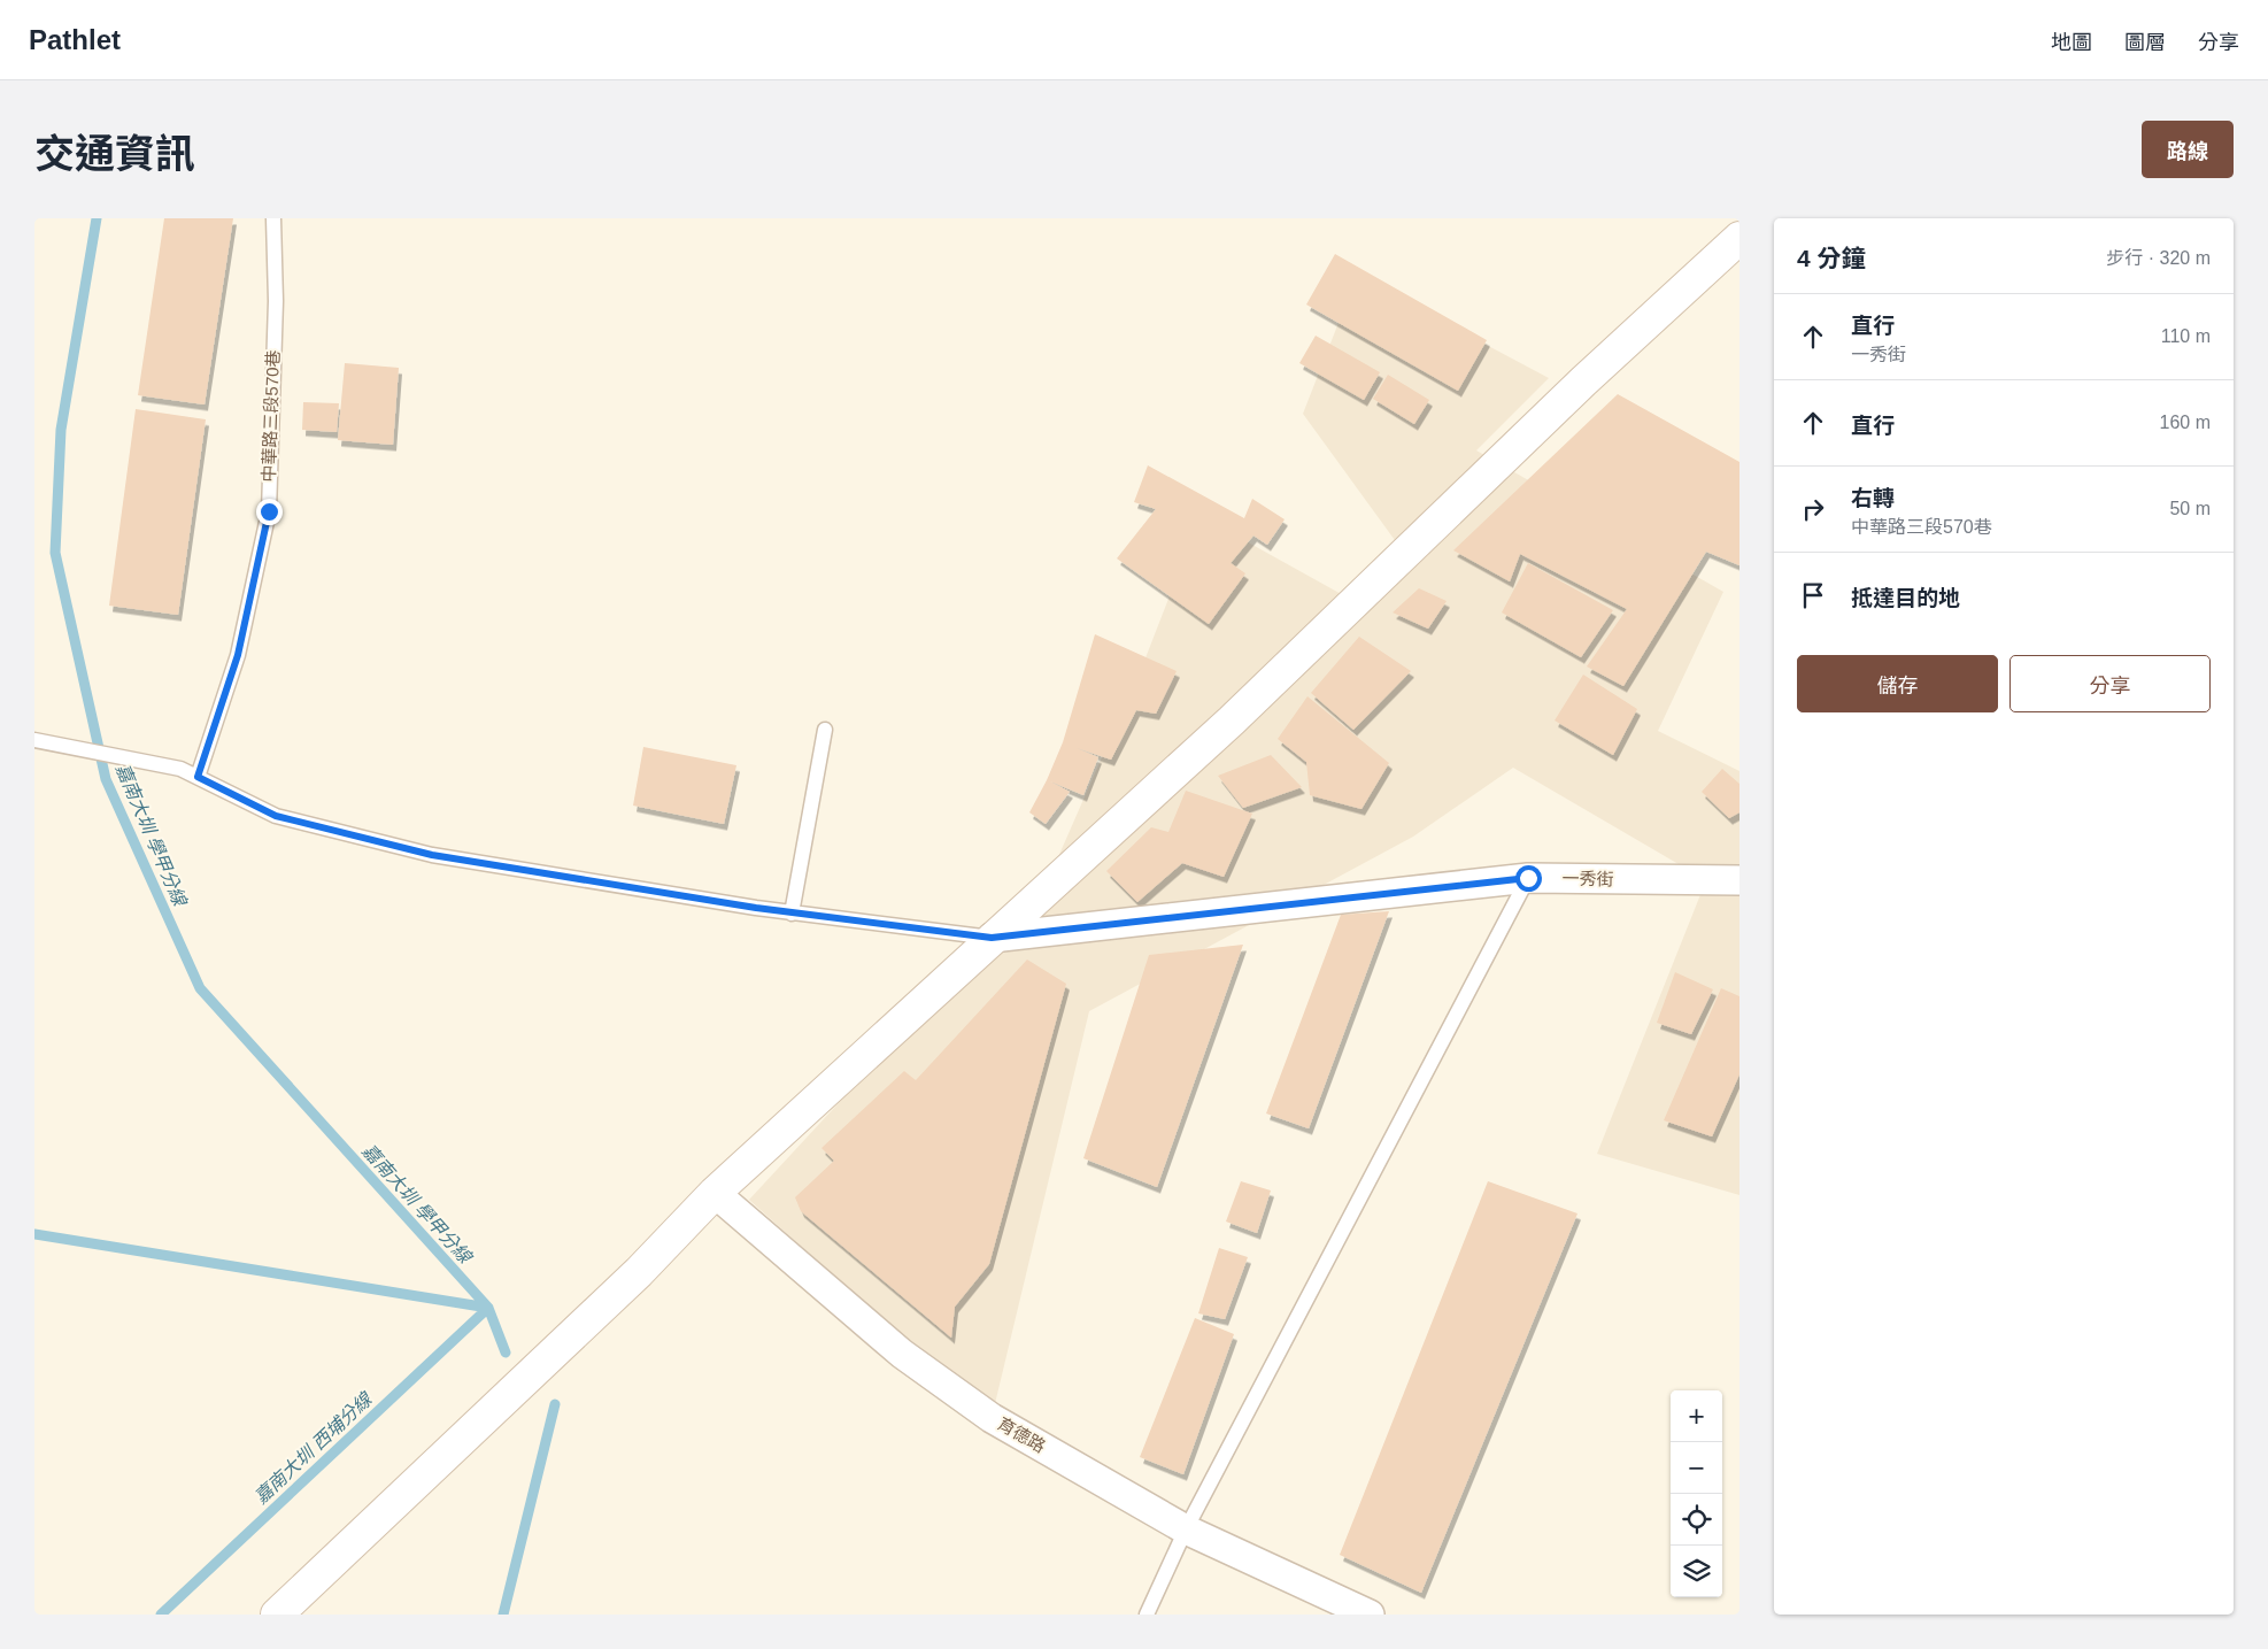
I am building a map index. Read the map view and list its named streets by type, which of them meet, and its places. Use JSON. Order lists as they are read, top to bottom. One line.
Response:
{"streets":{"street":["一秀街","育德路"],"lane":["中華路三段570巷"]},"water":["嘉南大圳 學甲分線","嘉南大圳 西埔分線"],"page":{"header":"Pathlet","nav":["地圖","圖層","分享"],"title":"交通資訊","buttons":["路線",["儲存","分享"]],"heading":["4 分鐘","步行 · 320 m"],"list":[["直行","一秀街","110 m"],["直行","160 m"],["右轉","中華路三段570巷","50 m"],"抵達目的地"],"map_buttons":["+","−"]}}
